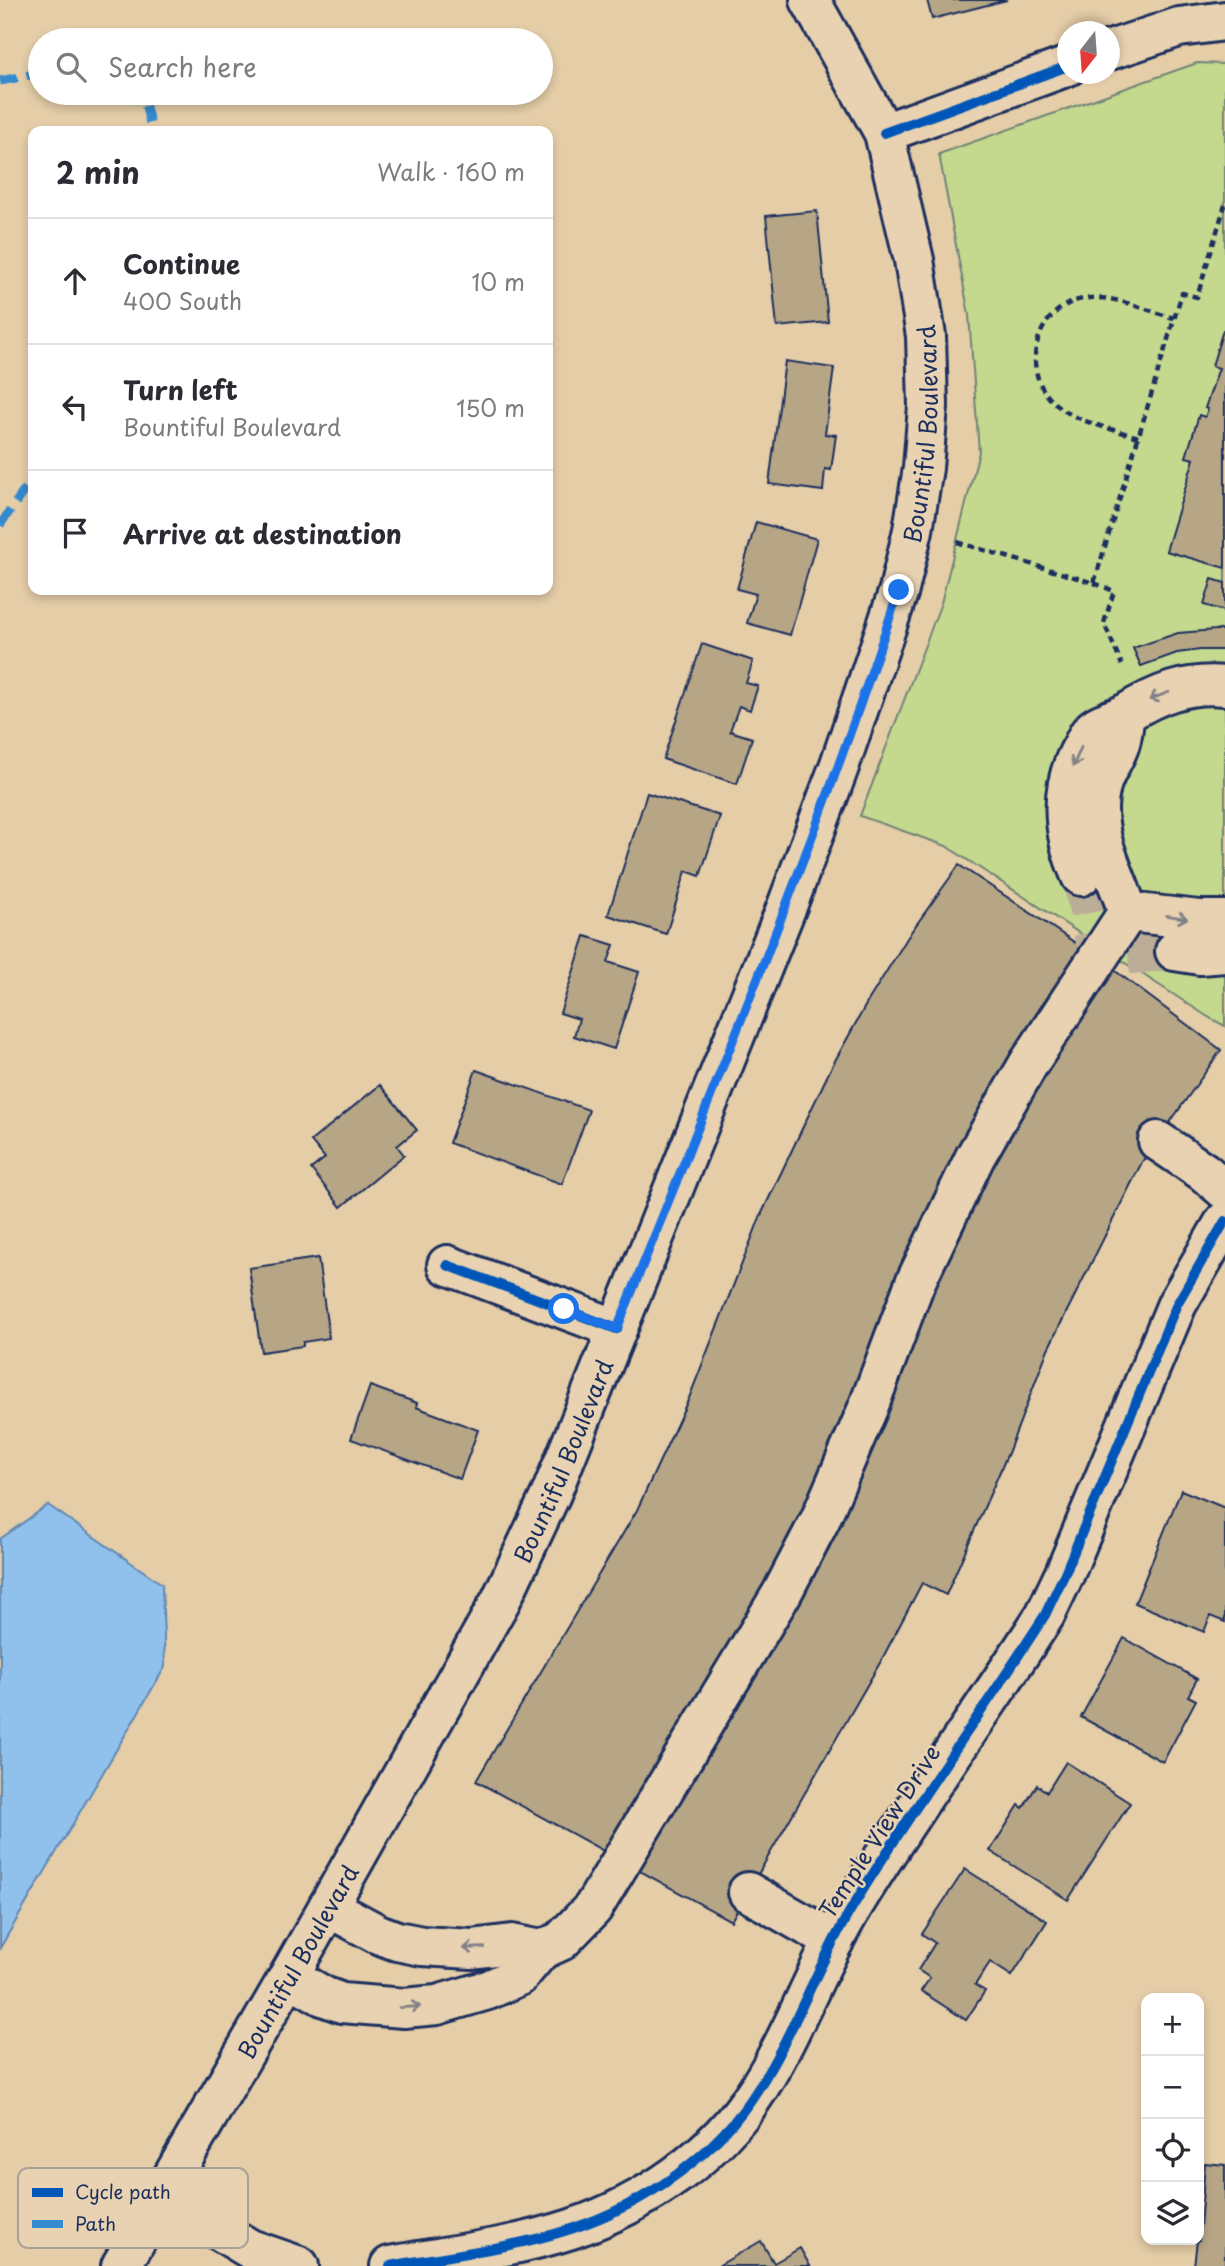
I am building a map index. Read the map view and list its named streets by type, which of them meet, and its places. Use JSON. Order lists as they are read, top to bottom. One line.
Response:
{"streets":{"main road":["Bountiful Boulevard","Temple View Drive"]},"legend":["Cycle path","Path"],"north":"bottom","page":{"search":"Search here","heading":["2 min","Walk · 160 m"],"list":[["Continue","400 South","10 m"],["Turn left","Bountiful Boulevard","150 m"],"Arrive at destination"],"map_buttons":["+","−"]}}
